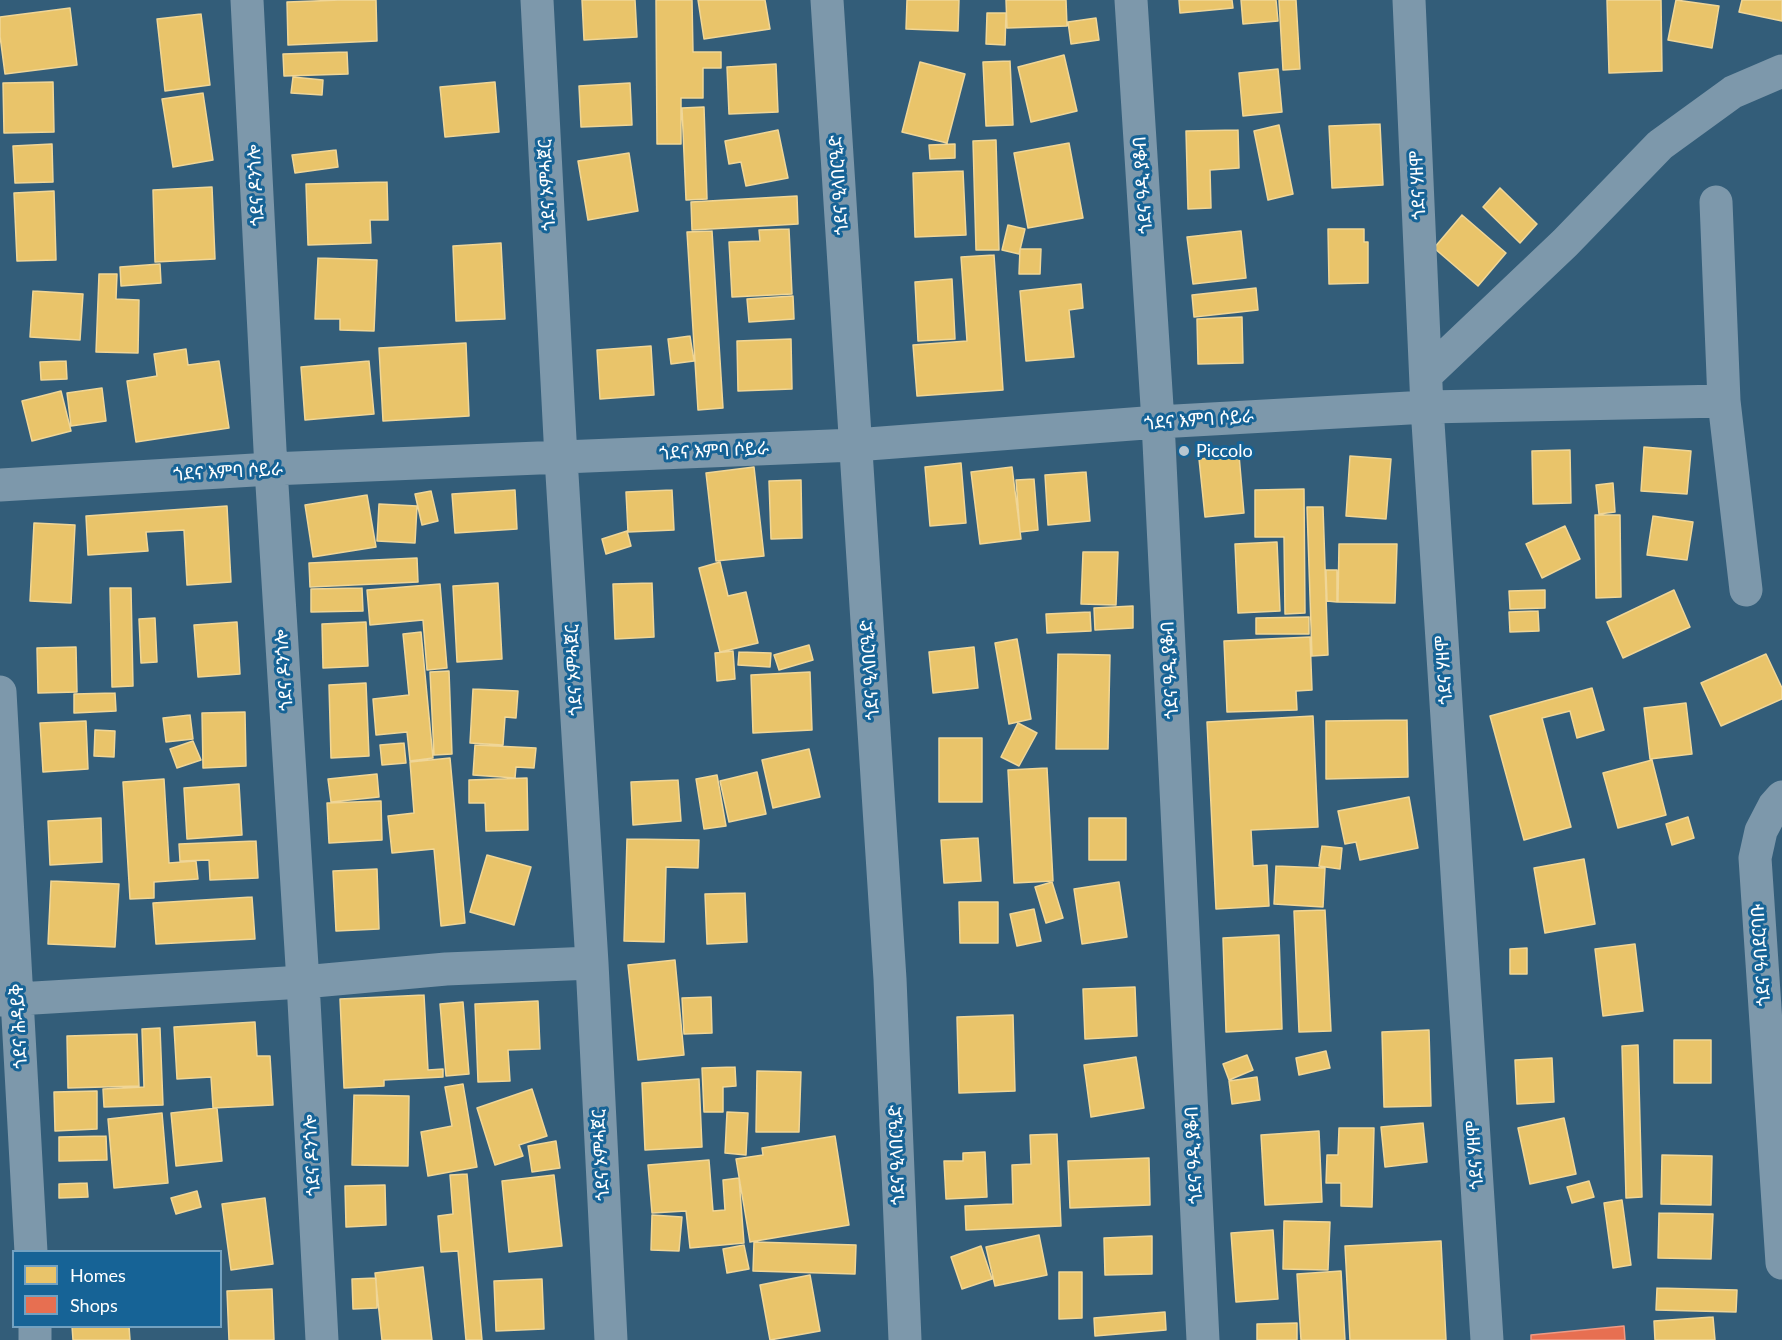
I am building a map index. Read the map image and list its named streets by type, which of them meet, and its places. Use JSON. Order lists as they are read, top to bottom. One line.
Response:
{"streets":{"street":["ጎደና ዶንጎሎ","ጎደና ኦምሓጀር","ጎደና ዒላበርዒድ","ጎደና ዓዲ ያቆብ","ጎደና ሃዘሞ","ጎደና እምባ ሶይራ","ጎደና ዓብደርባቡ","ጎደና ሕዳይቅ"]},"crossings":[["ጎደና ዶንጎሎ","ጎደና እምባ ሶይራ"],["ጎደና ኦምሓጀር","ጎደና እምባ ሶይራ"],["ጎደና ዒላበርዒድ","ጎደና እምባ ሶይራ"],["ጎደና ዓዲ ያቆብ","ጎደና እምባ ሶይራ"],["ጎደና ሃዘሞ","ጎደና እምባ ሶይራ"]],"places":["Piccolo"],"legend":["Homes","Shops"]}
